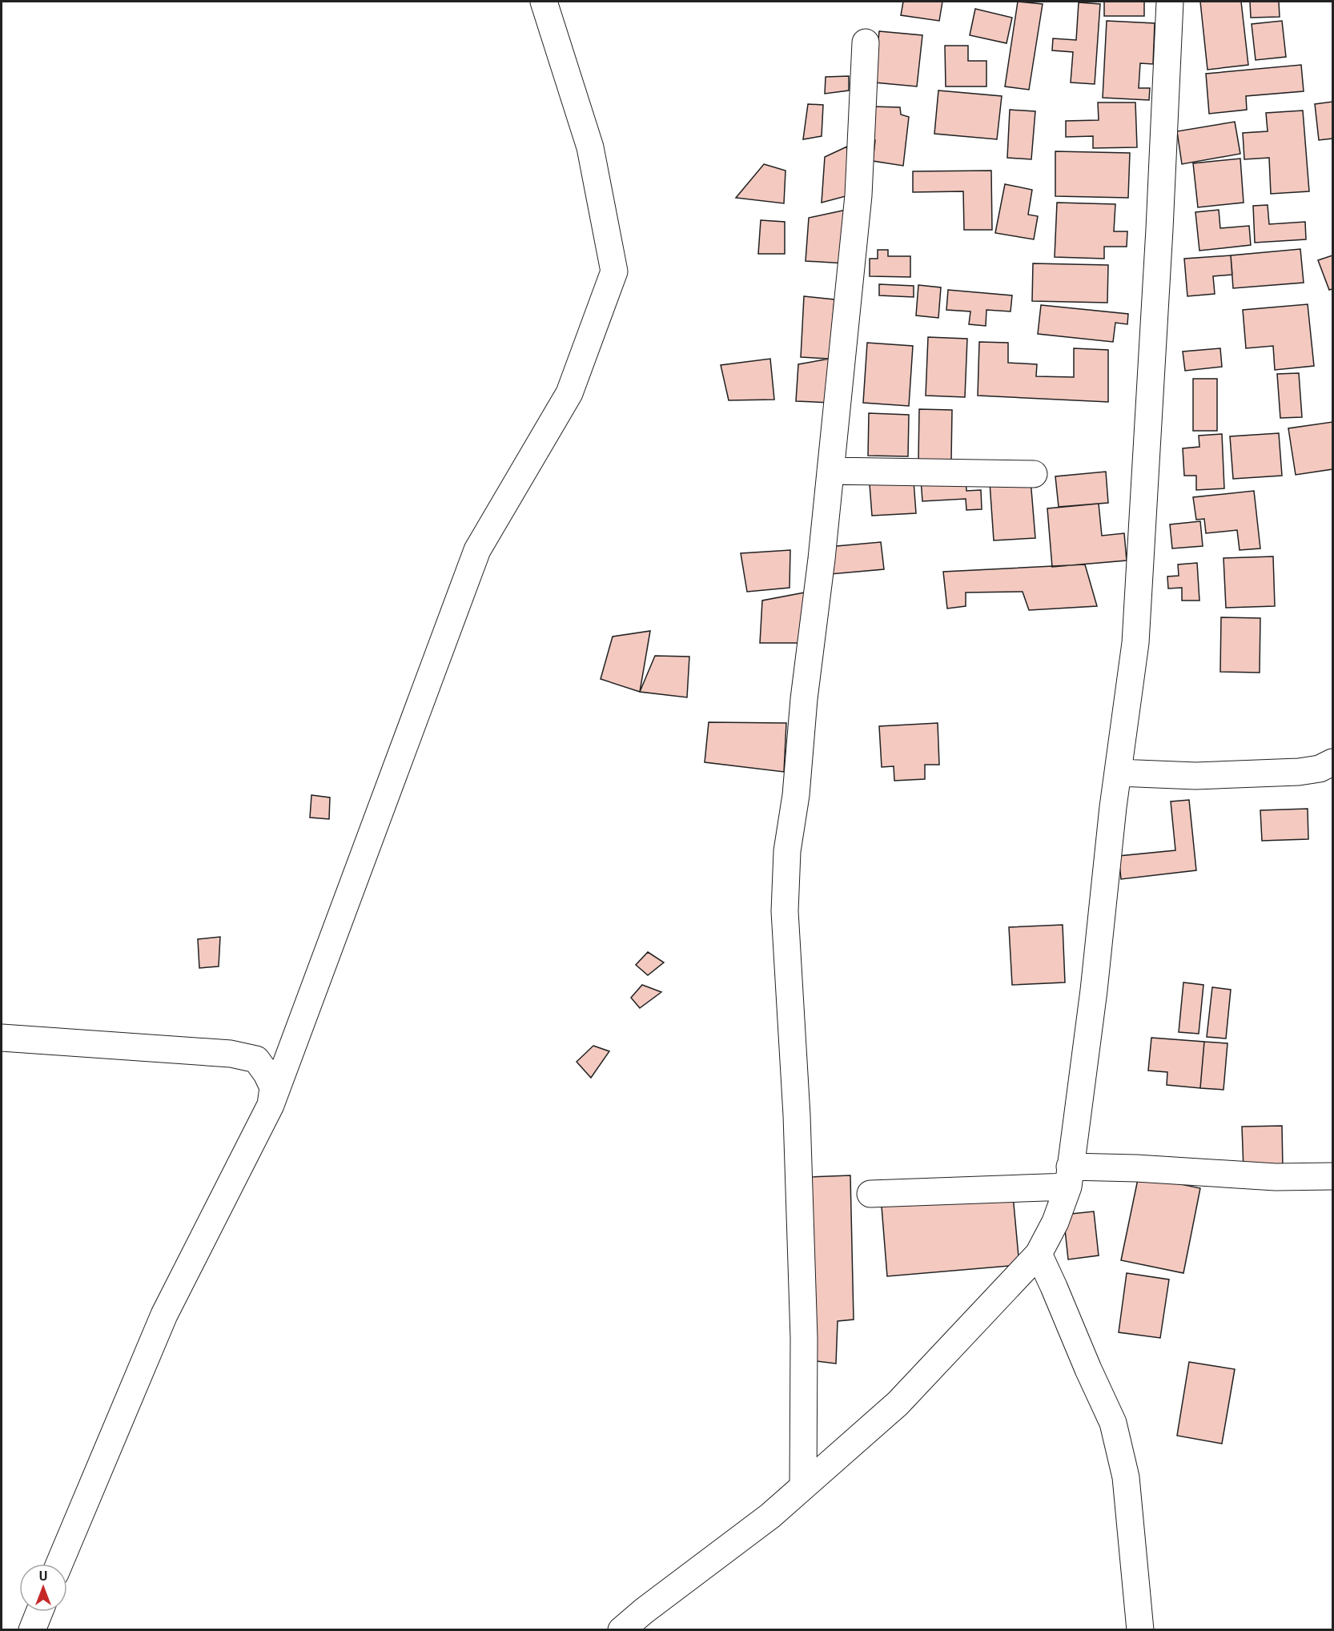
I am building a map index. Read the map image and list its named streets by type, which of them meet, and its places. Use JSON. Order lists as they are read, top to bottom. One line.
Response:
{"north":"top"}
